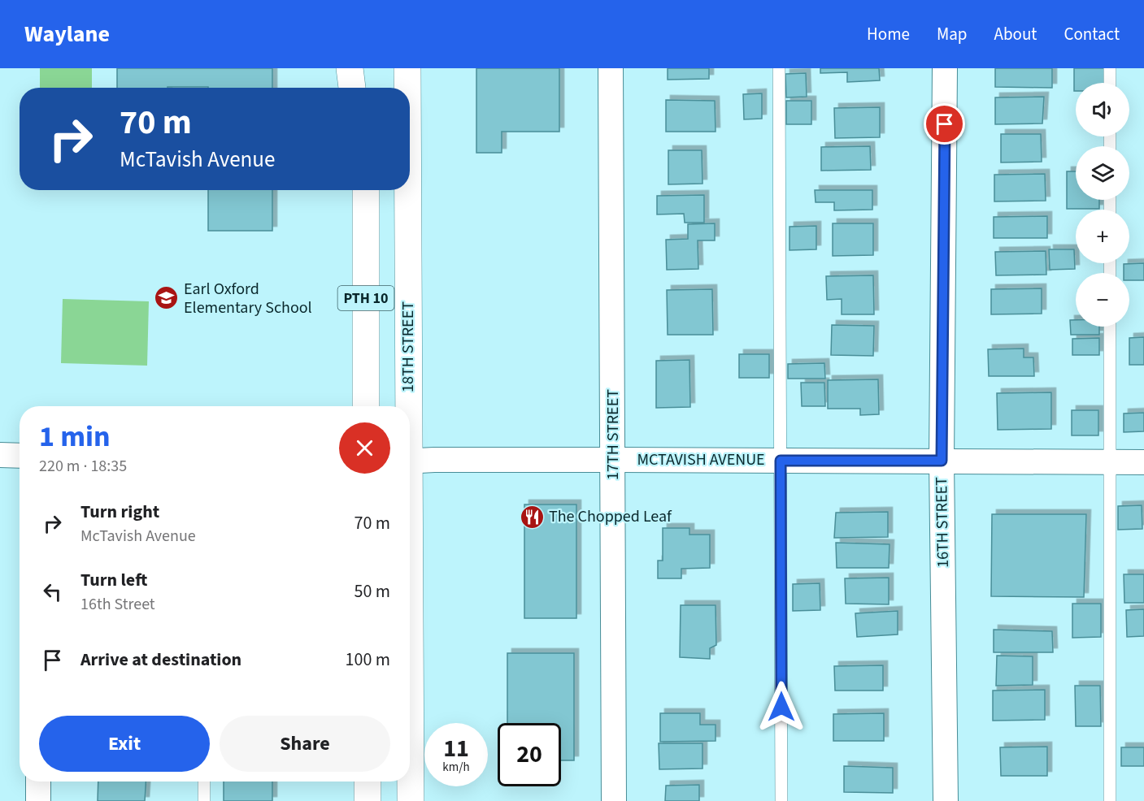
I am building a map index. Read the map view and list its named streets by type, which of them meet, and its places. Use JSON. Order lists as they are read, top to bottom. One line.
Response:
{"streets":{"main road":["PTH 10","18TH STREET"],"street":["17TH STREET","MCTAVISH AVENUE","16TH STREET"]},"crossings":[["17TH STREET","MCTAVISH AVENUE"],["MCTAVISH AVENUE","16TH STREET"]],"places":{"school or university":["Earl Oxford Elementary School"],"restaurant":["The Chopped Leaf"]},"page":{"header":"Waylane","nav":["Home","Map","About","Contact"],"map_buttons":["+","−"],"turn":["70 m","McTavish Avenue"],"heading":["1 min","220 m · 18:35"],"list":[{"name":"Turn right","note":"McTavish Avenue","value":"70 m"},{"name":"Turn left","note":"16th Street","value":"50 m"},{"name":"Arrive at destination","value":"100 m"}],"buttons":["Exit","Share"],"speed":"11 km/h","limit":"20"}}
